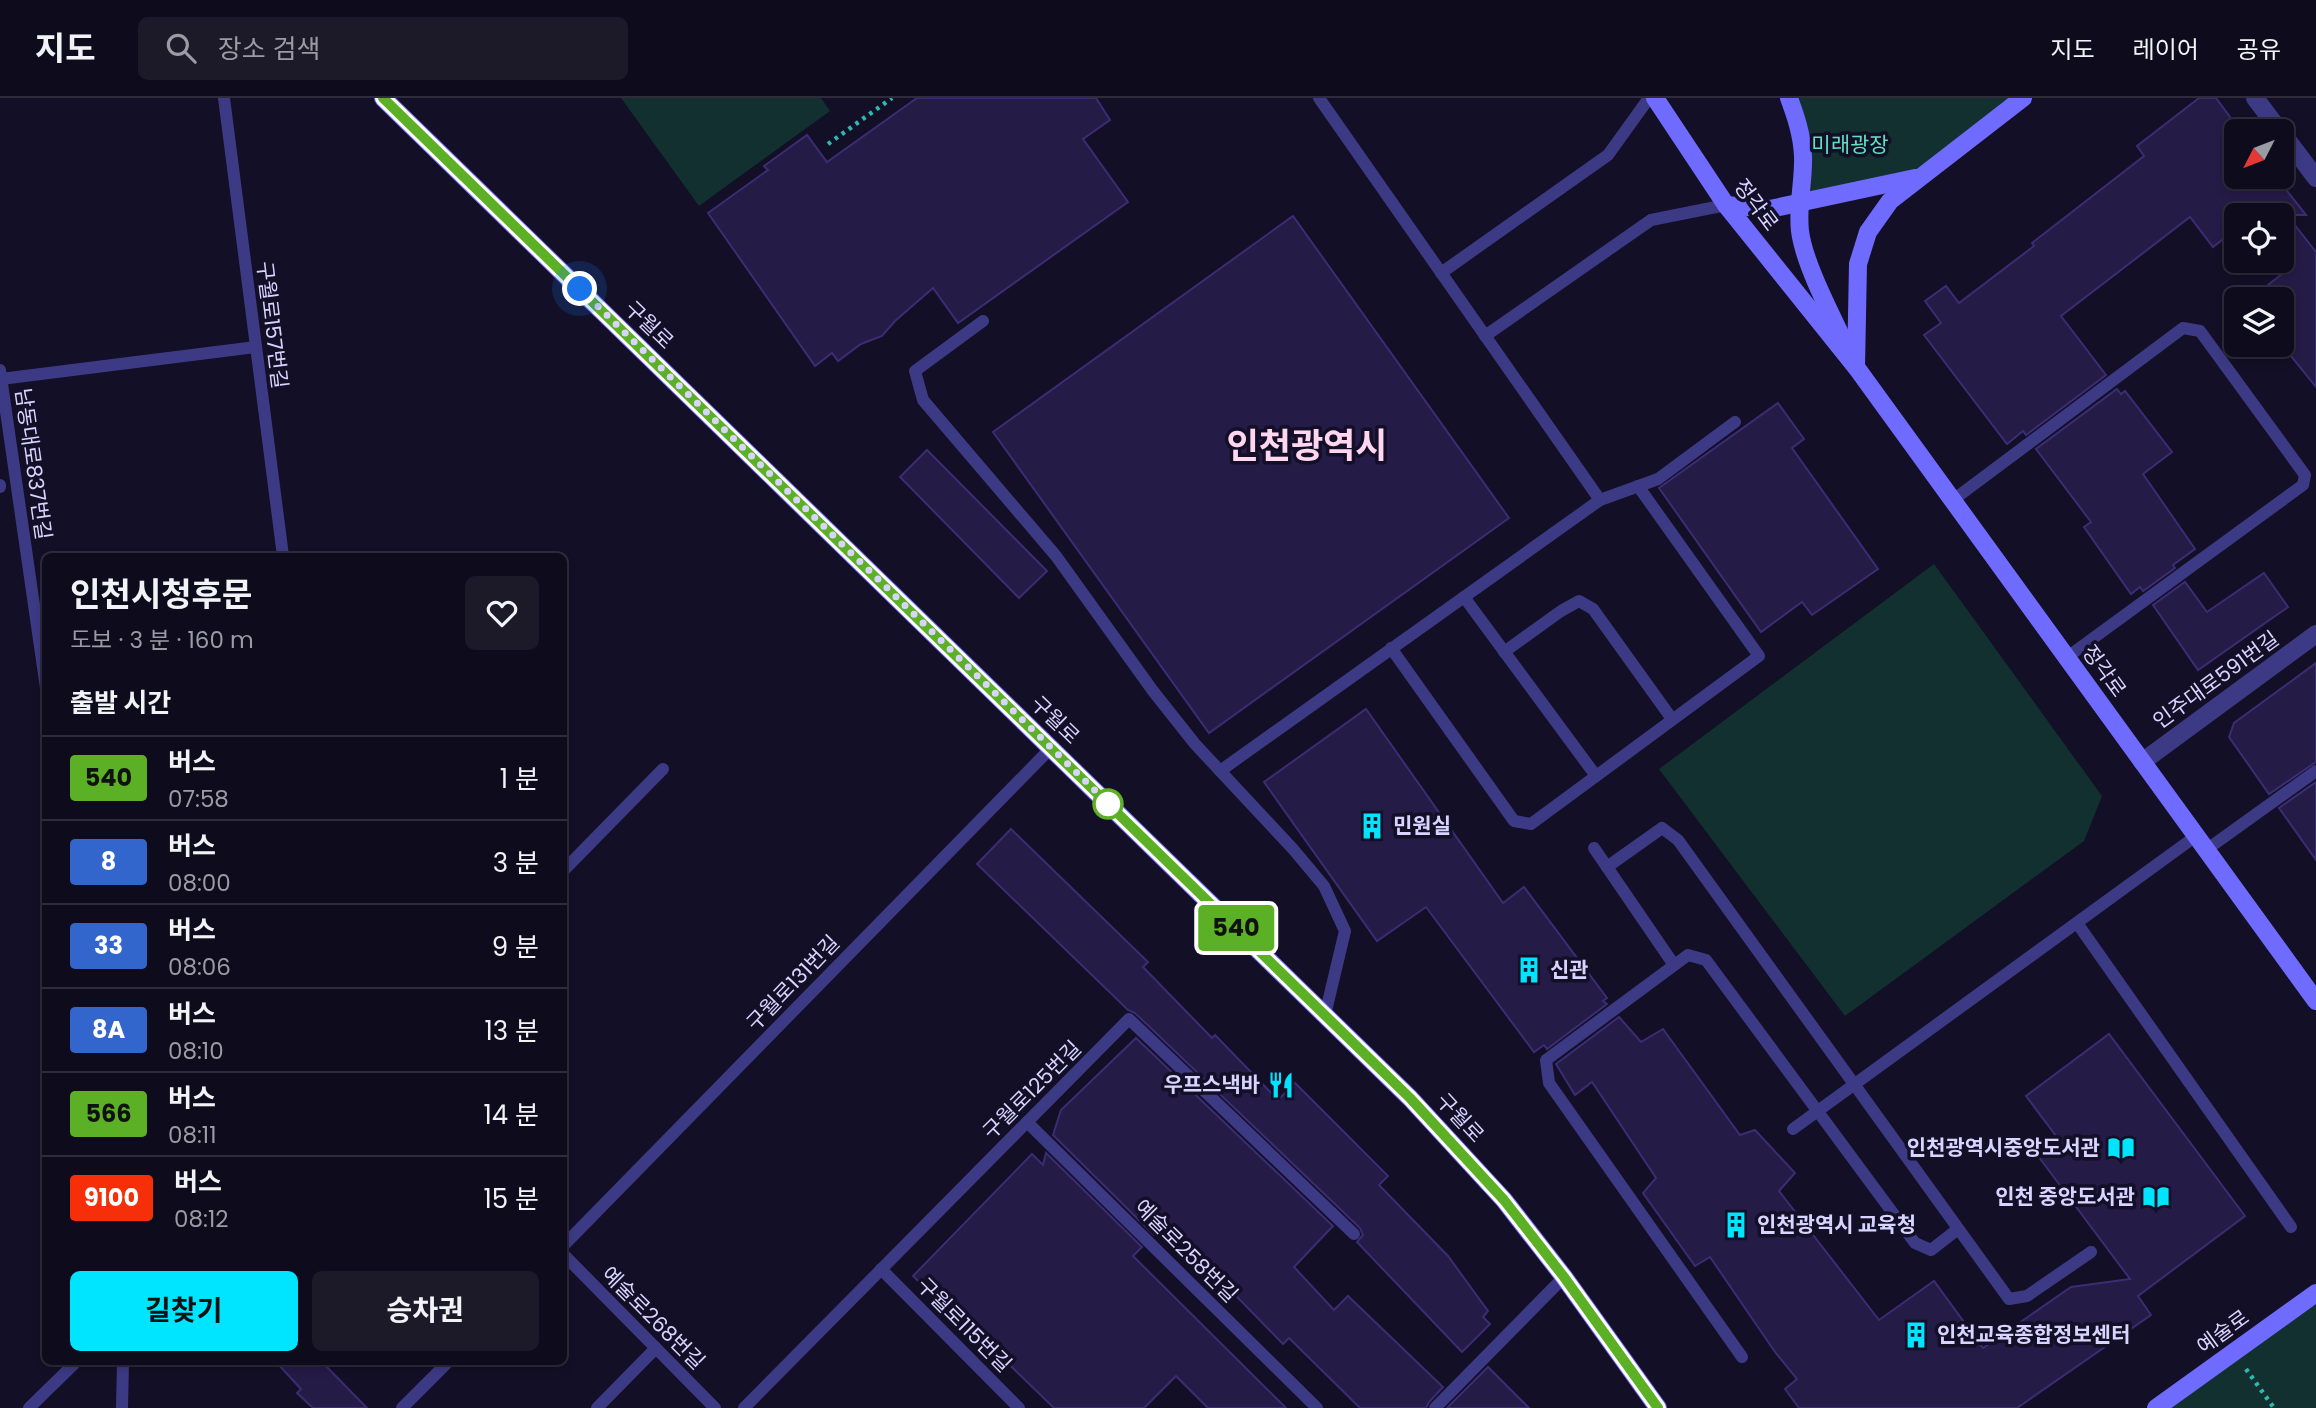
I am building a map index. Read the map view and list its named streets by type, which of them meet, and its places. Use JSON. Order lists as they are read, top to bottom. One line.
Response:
{"streets":{"main road":["정각로","구월로","예술로"],"street":["인주대로591번길"],"lane":["구월로157번길","남동대로837번길","구월로131번길","구월로125번길","예술로258번길","예술로268번길","구월로115번길"]},"crossings":[["정각로","인주대로591번길"],["구월로","구월로131번길"],["구월로125번길","예술로258번길"],["구월로125번길","구월로115번길"]],"districts":["인천광역시"],"parks":["미래광장"],"places":{"building":["민원실","신관","인천광역시 교육청","인천교육종합정보센터"],"restaurant":["우프스낵바"],"library":["인천광역시중앙도서관","인천 중앙도서관"]},"lines":["bus line 540"],"north":"bottom left","page":{"header":"지도","search":"장소 검색","nav":["지도","레이어","공유"],"on_map":"540","heading":[["인천시청후문","도보 · 3 분 · 160 m"],"출발 시간"],"list":[{"mark":"540","name":"버스","note":"07:58","value":"1 분"},{"mark":"8","name":"버스","note":"08:00","value":"3 분"},{"mark":"33","name":"버스","note":"08:06","value":"9 분"},{"mark":"8A","name":"버스","note":"08:10","value":"13 분"},{"mark":"566","name":"버스","note":"08:11","value":"14 분"},{"mark":"9100","name":"버스","note":"08:12","value":"15 분"}],"buttons":["길찾기","승차권"]}}
